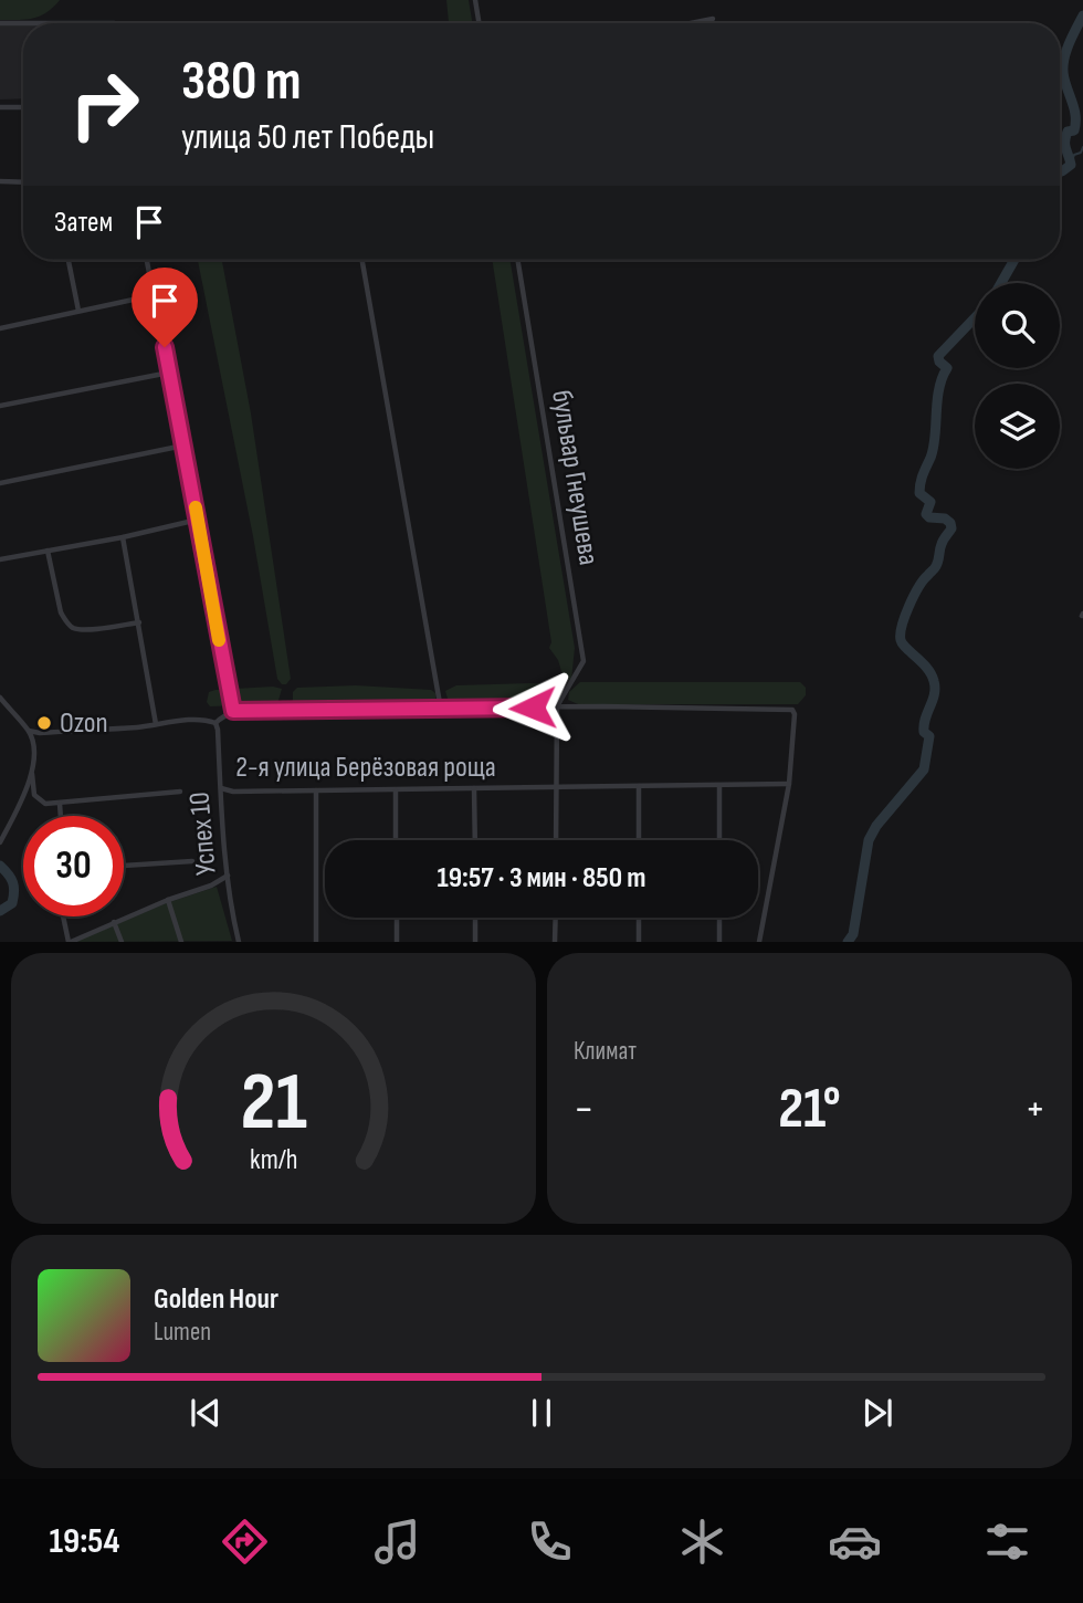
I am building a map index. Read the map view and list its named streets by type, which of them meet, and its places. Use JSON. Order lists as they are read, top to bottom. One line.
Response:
{"streets":{"street":["бульвар Гнеушева","2-я улица Берёзовая роща","Успех 10"]},"crossings":[["2-я улица Берёзовая роща","Успех 10"]],"places":["Ozon"],"page":{"turn":["380 m","улица 50 лет Победы"],"then":"Затем","limit":"30","trip":"19:57 · 3 мин · 850 m","tile":"Климат","heat":["−","21°","+"],"song":["Golden Hour","Lumen"],"tabs":"19:54","gauge":["21","km/h"]}}
